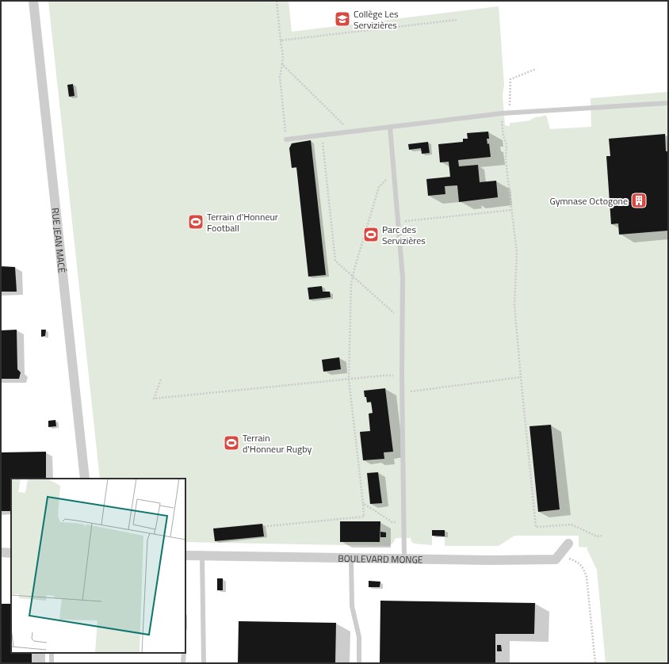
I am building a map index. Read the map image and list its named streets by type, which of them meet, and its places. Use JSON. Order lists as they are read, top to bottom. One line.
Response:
{"streets":{"street":["RUE JEAN MACÉ","BOULEVARD MONGE"]},"places":{"school or university":["Collège Les Servizières"],"building":["Gymnase Octogone"],"sports":["Terrain d'Honneur Football","Parc des Servizières","Terrain d'Honneur Rugby"]}}
